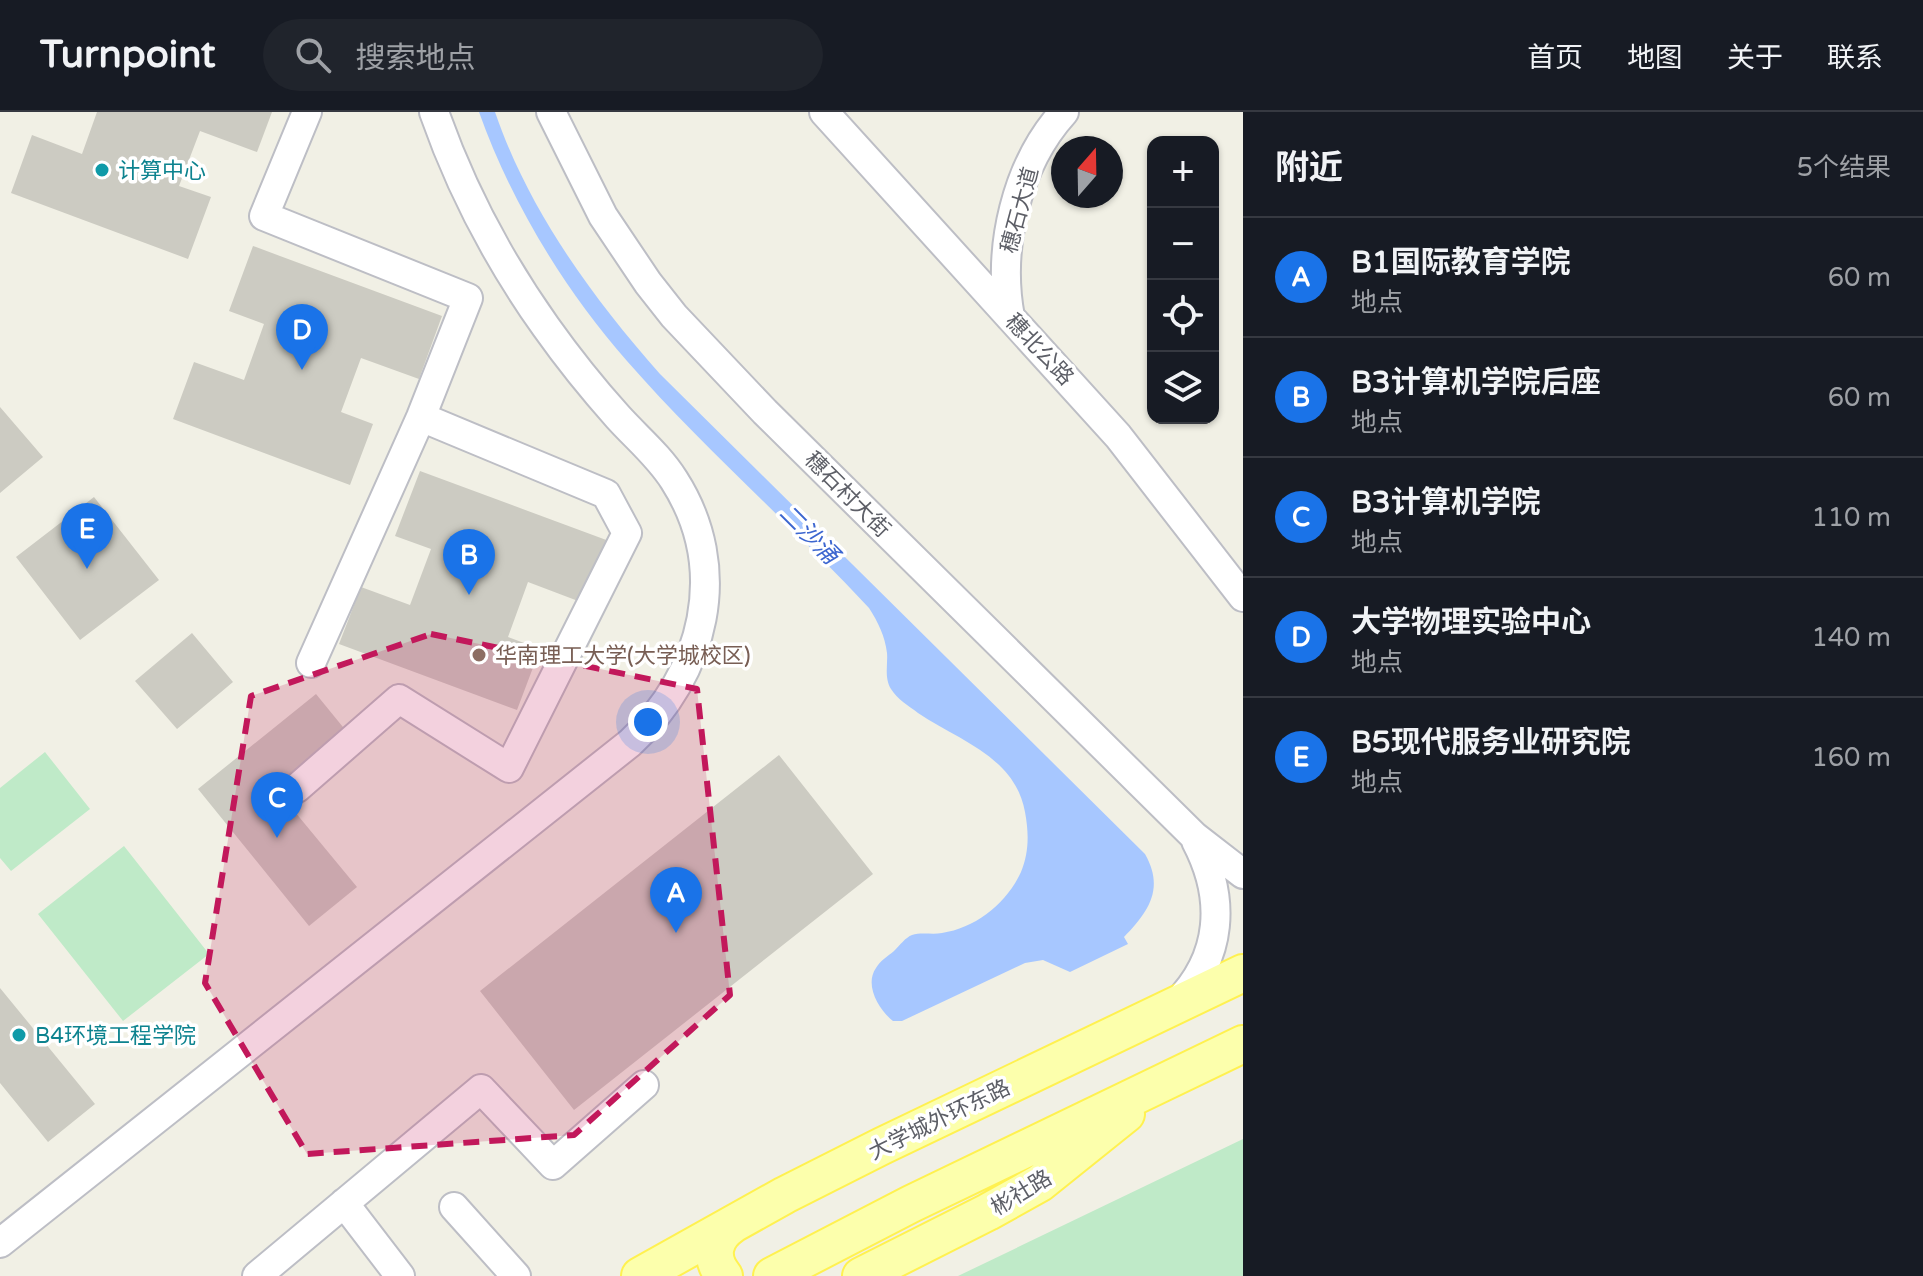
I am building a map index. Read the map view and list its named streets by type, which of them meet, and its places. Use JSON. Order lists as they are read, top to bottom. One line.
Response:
{"streets":{"main road":["大学城外环东路","彬社路"],"street":["穗石大道","穗北公路","穗石村大街"]},"crossings":[["穗石大道","穗北公路"],["穗石村大街","大学城外环东路"]],"water":["二沙涌"],"places":["计算中心","华南理工大学(大学城校区)","B4环境工程学院"],"north":"top","page":{"header":"Turnpoint","search":"搜索地点","nav":["首页","地图","关于","联系"],"heading":["附近","5个结果"],"map_buttons":["+","−"],"list":[{"mark":"A","name":"B1国际教育学院","note":"地点","value":"60 m"},{"mark":"B","name":"B3计算机学院后座","note":"地点","value":"60 m"},{"mark":"C","name":"B3计算机学院","note":"地点","value":"110 m"},{"mark":"D","name":"大学物理实验中心","note":"地点","value":"140 m"},{"mark":"E","name":"B5现代服务业研究院","note":"地点","value":"160 m"}],"pins":["D","E","B","C","A"]}}
